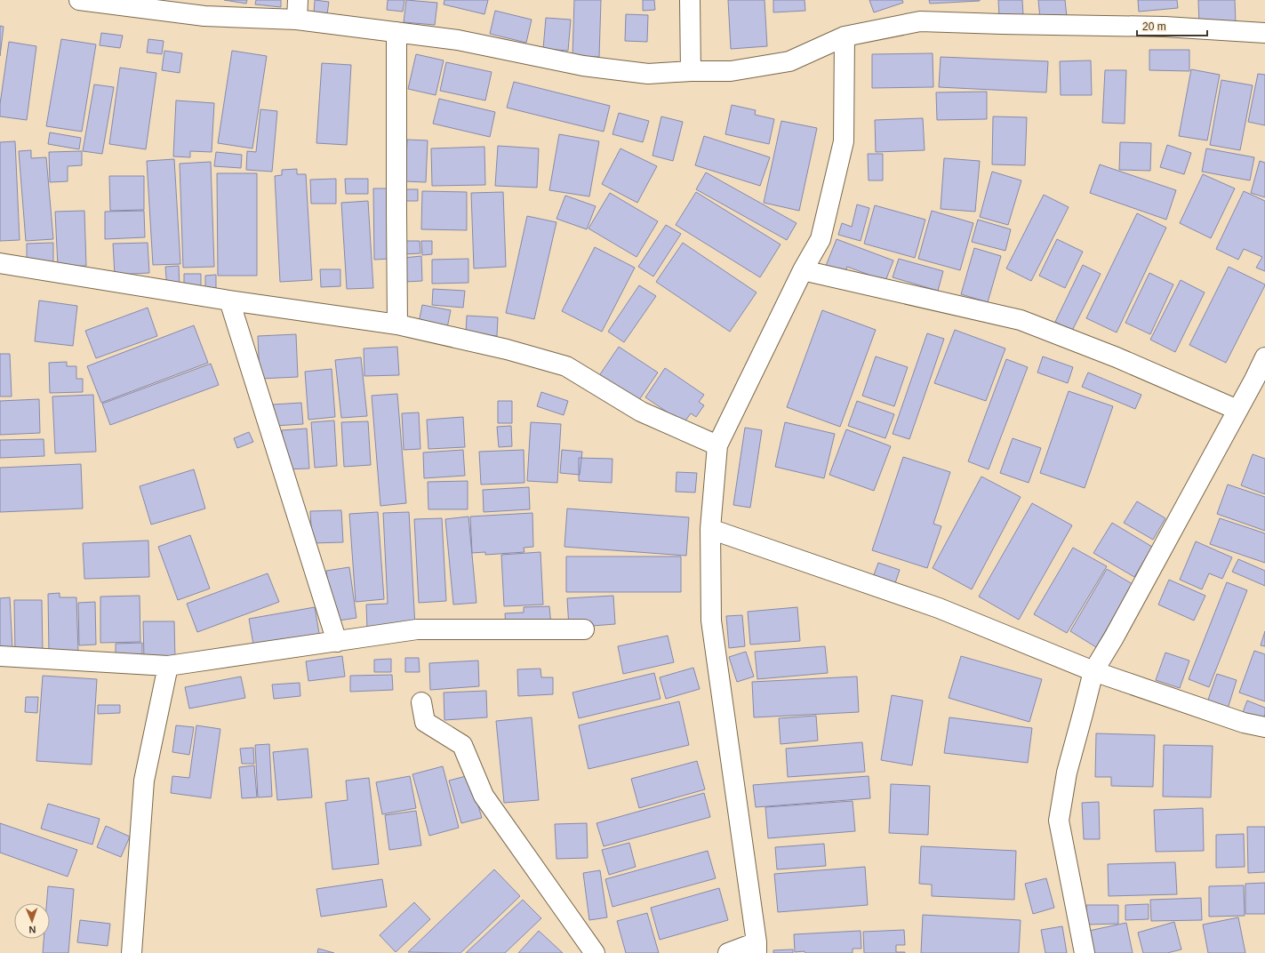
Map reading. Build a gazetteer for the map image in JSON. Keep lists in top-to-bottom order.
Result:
{
  "scale_bar": "20 m",
  "north": "bottom"
}
